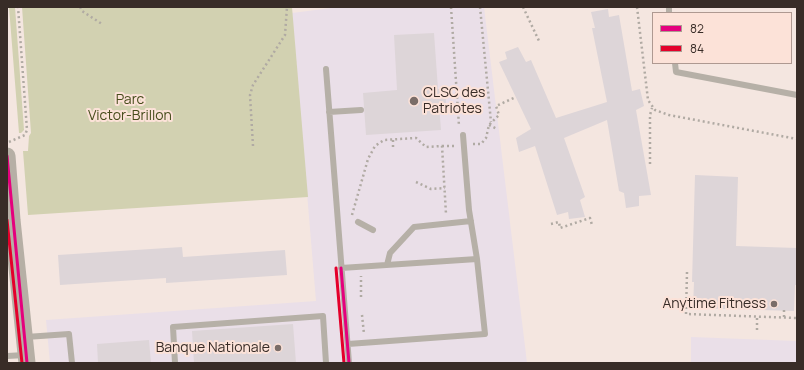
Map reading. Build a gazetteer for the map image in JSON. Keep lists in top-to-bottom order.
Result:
{
  "parks": ["Parc Victor-Brillon"],
  "places": ["CLSC des Patriotes", "Anytime Fitness", "Banque Nationale"],
  "lines": ["transit line 82", "transit line 84"],
  "legend": ["82", "84"]
}
